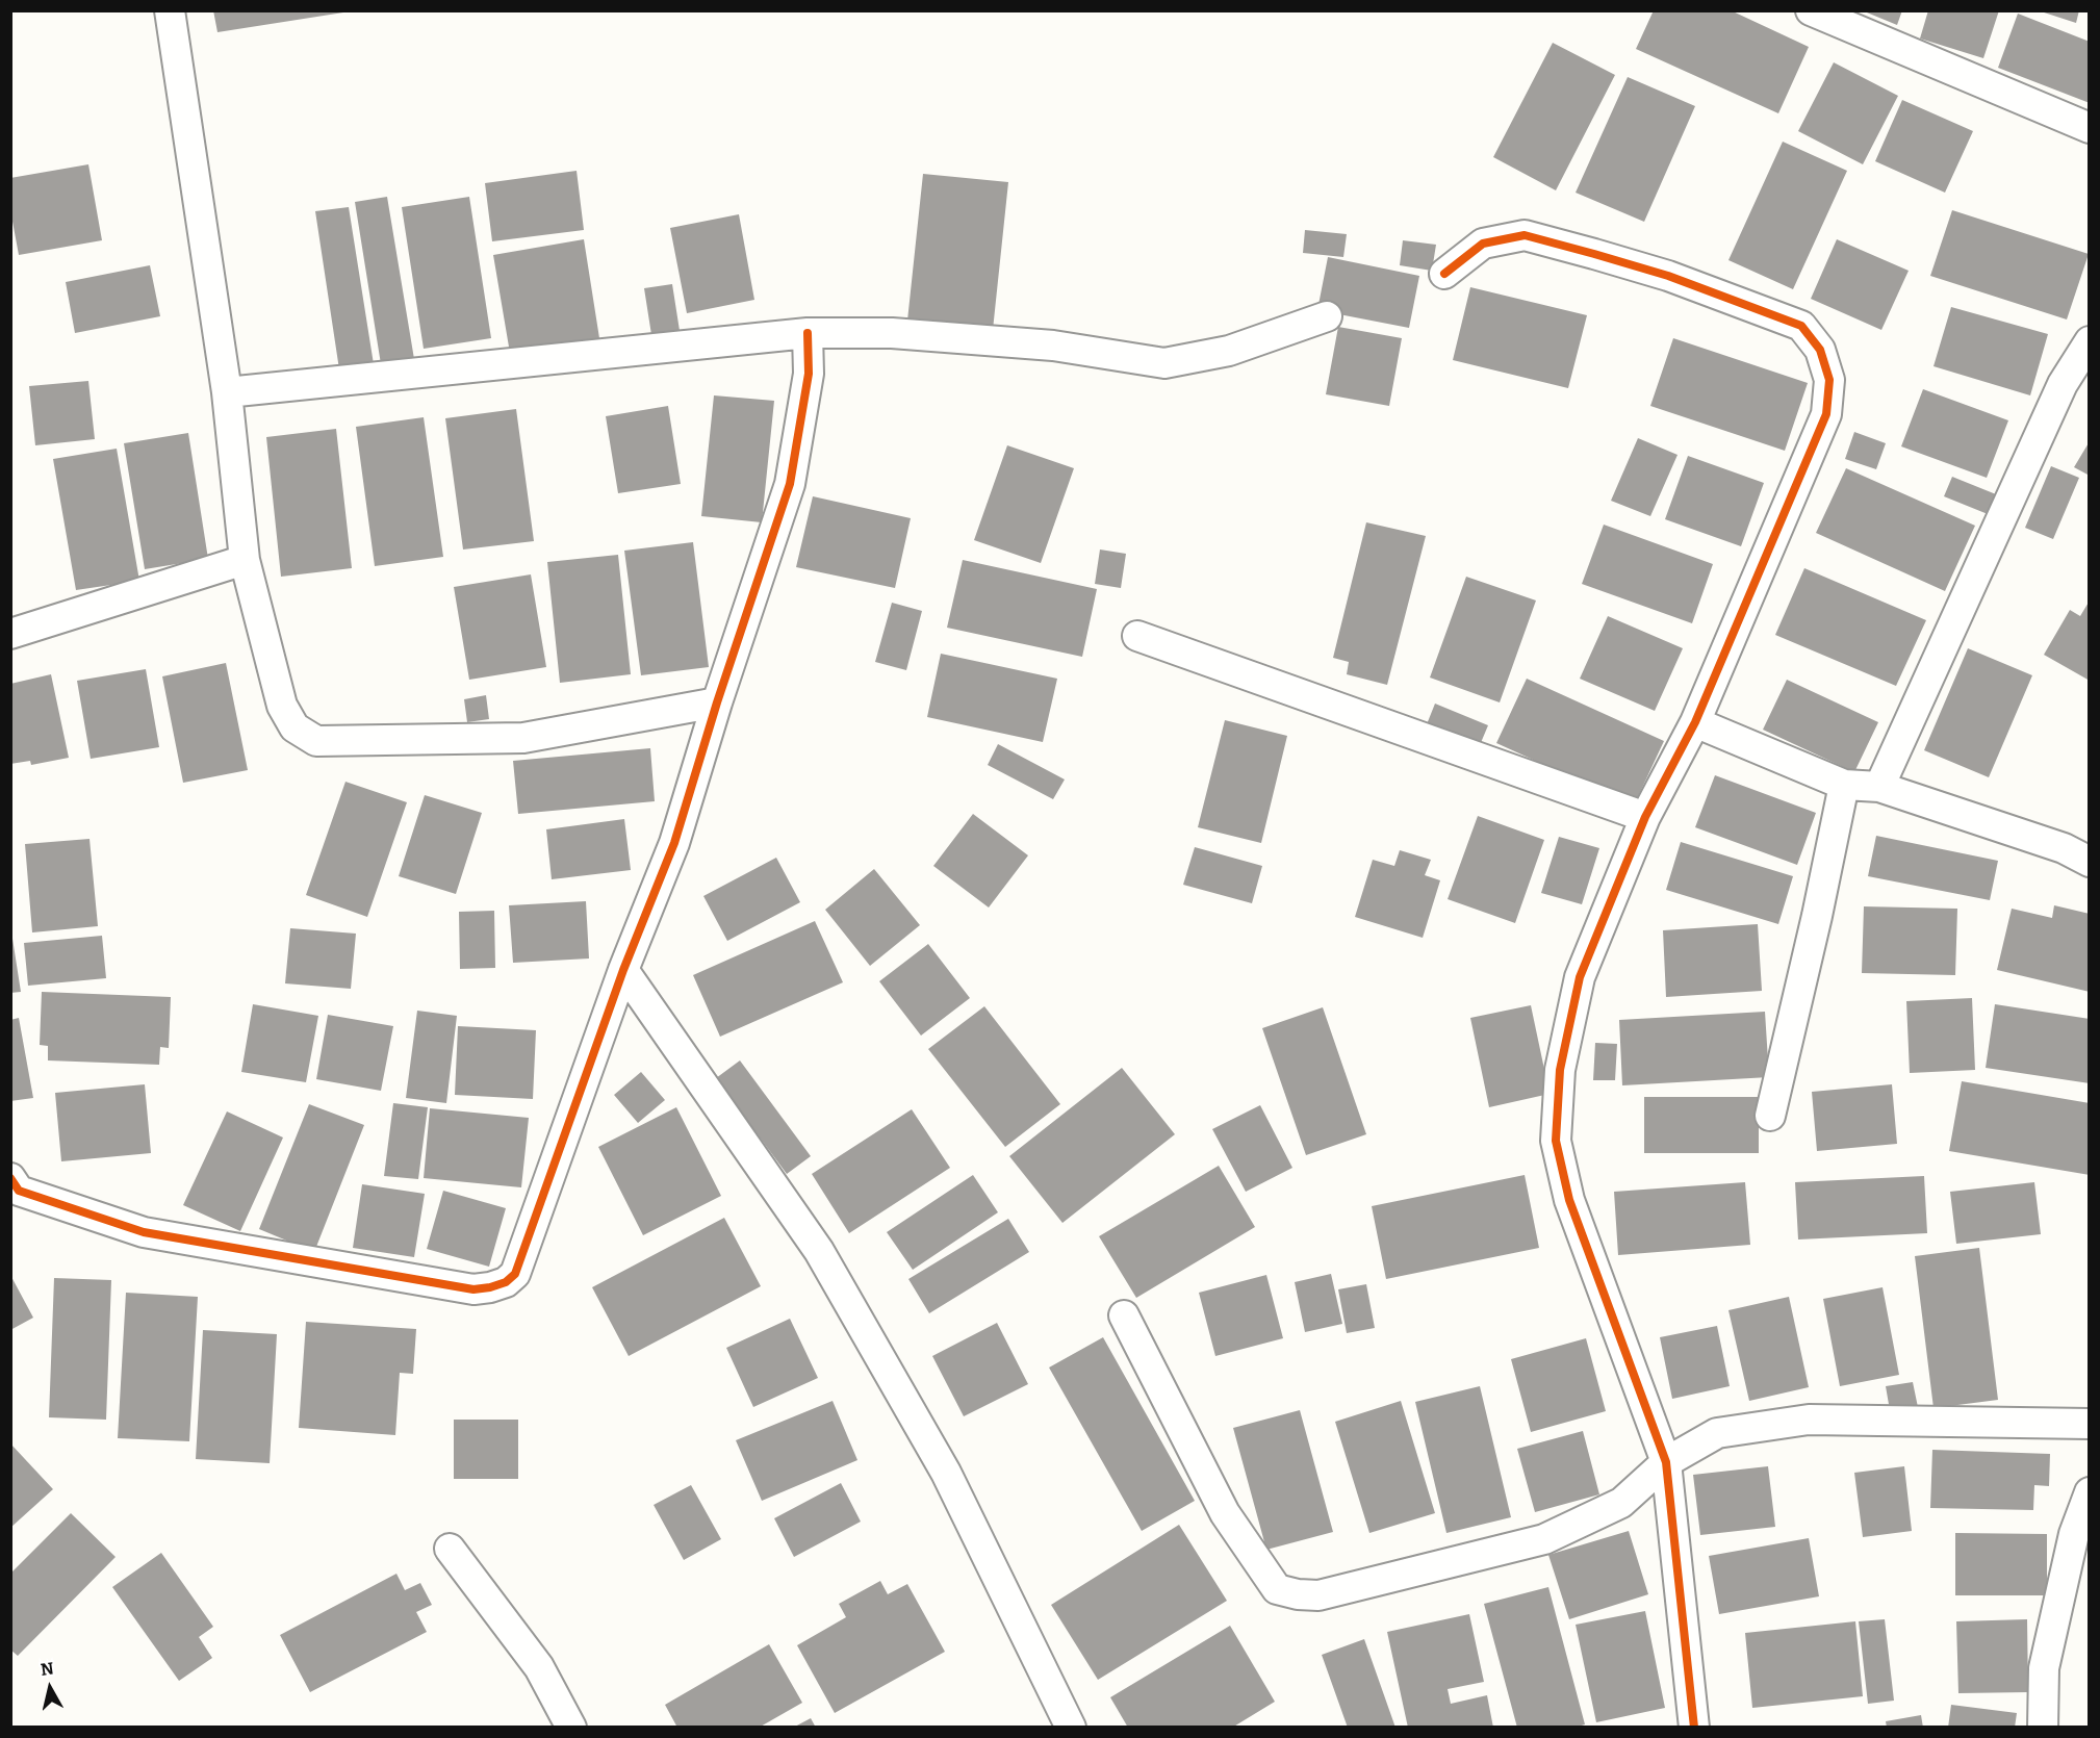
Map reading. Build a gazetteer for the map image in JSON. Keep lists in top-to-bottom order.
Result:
{
  "north": "top"
}
